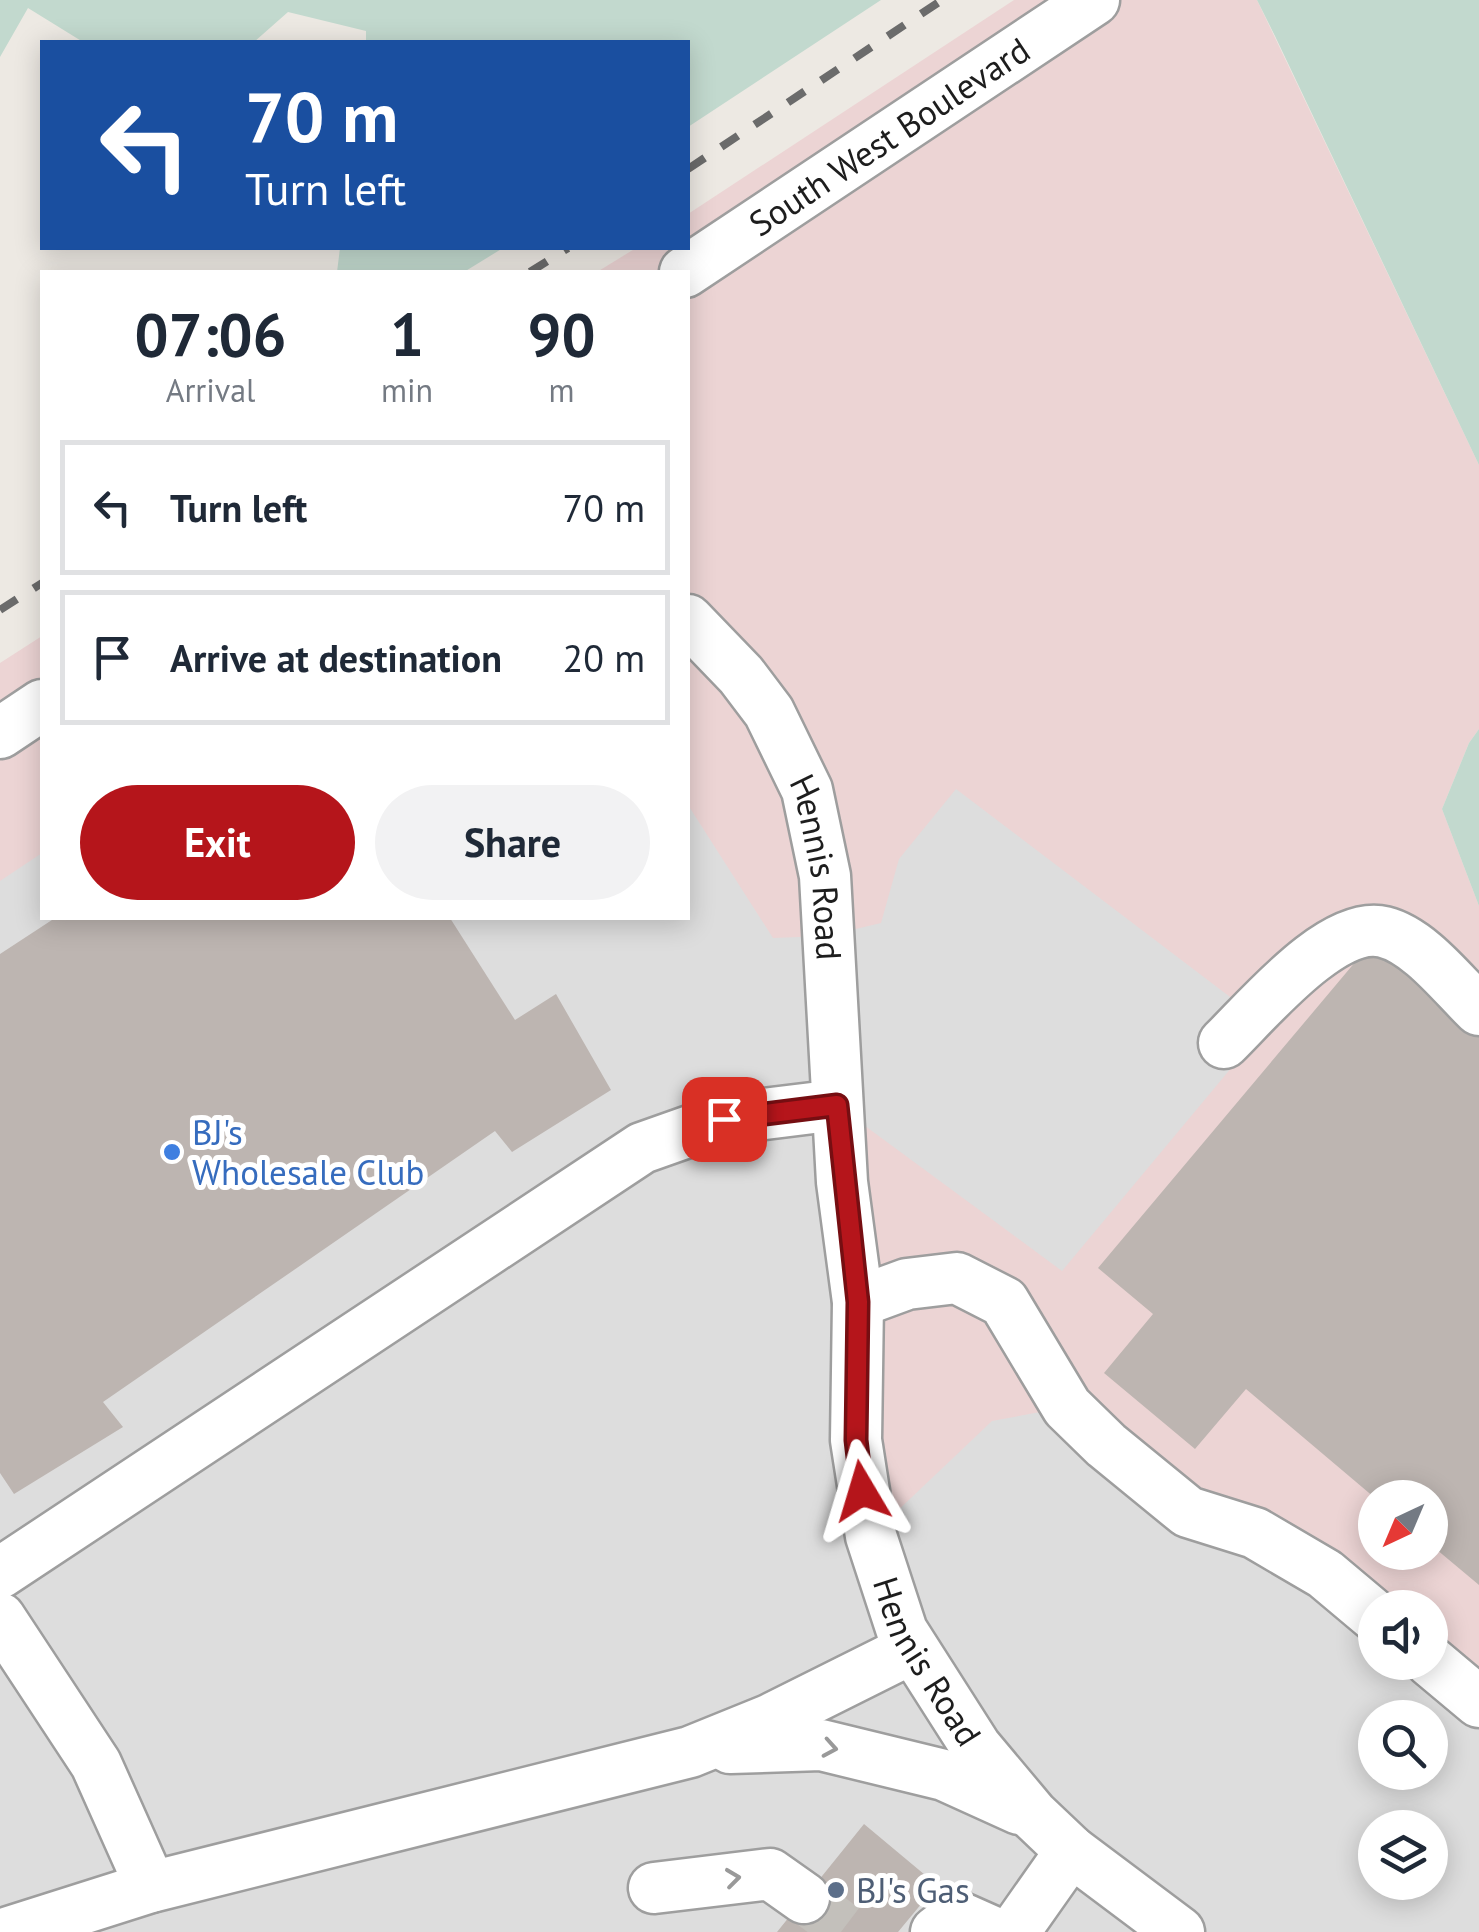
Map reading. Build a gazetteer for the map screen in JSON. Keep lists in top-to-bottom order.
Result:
{
  "streets": {
    "street": ["South West Boulevard", "Hennis Road"]
  },
  "places": ["BJ's Wholesale Club", "BJ's Gas"],
  "north": "bottom left",
  "page": {
    "turn": ["70 m", "Turn left"],
    "eta": [
      "07:06",
      "Arrival",
      "1",
      "min",
      "90",
      "m"
    ],
    "list": [
      {
        "name": "Turn left",
        "value": "70 m"
      },
      {
        "name": "Arrive at destination",
        "value": "20 m"
      }
    ],
    "buttons": ["Exit", "Share"]
  }
}
